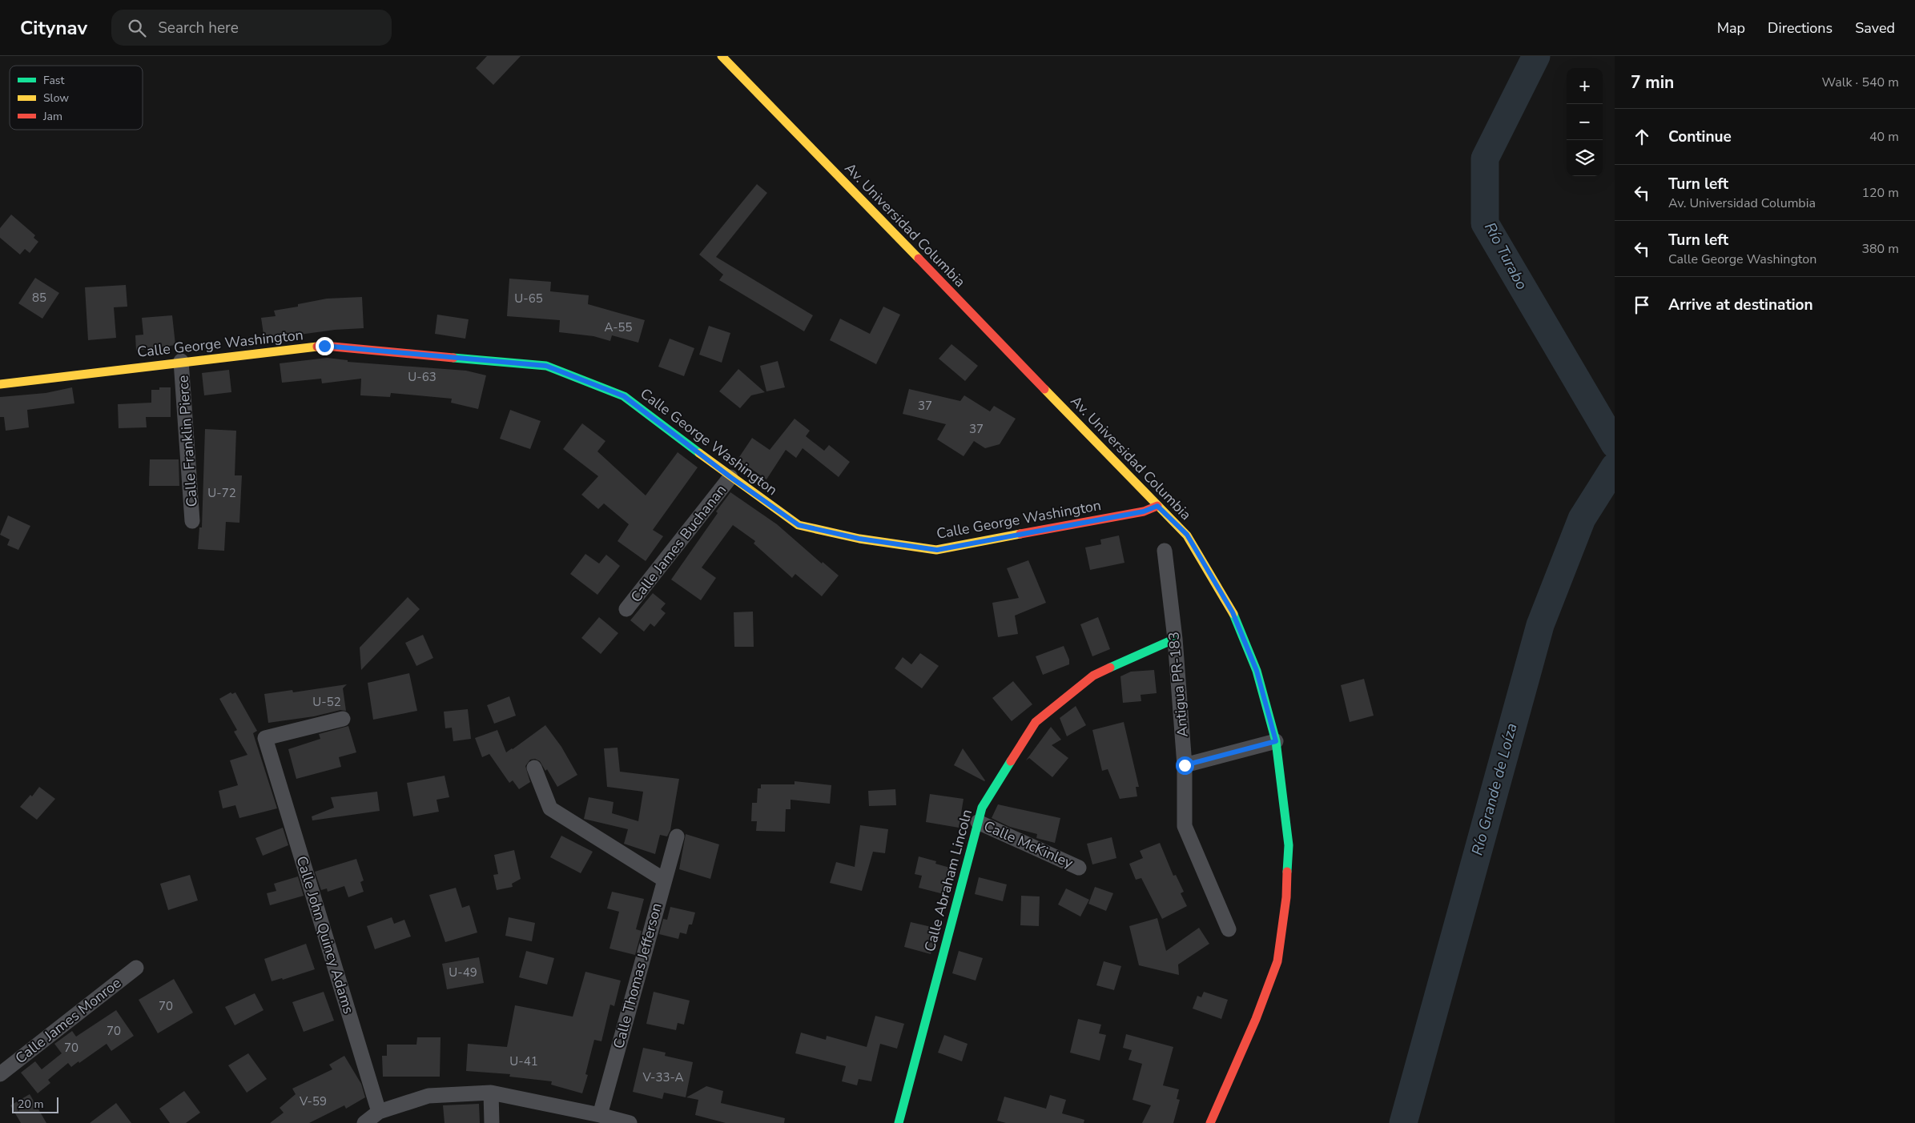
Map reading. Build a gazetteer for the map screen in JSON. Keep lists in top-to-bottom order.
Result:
{
  "streets": {
    "street": [
      "Av. Universidad Columbia",
      "Calle George Washington",
      "Calle Franklin Pierce",
      "Calle James Buchanan",
      "Antigua PR-183",
      "Calle McKinley",
      "Calle Abraham Lincoln",
      "Calle John Quincy Adams",
      "Calle Thomas Jefferson",
      "Calle James Monroe"
    ]
  },
  "crossings": [
    ["Av. Universidad Columbia", "Calle George Washington"],
    ["Calle George Washington", "Calle Franklin Pierce"],
    ["Calle George Washington", "Calle James Buchanan"],
    ["Antigua PR-183", "Calle Abraham Lincoln"],
    ["Calle McKinley", "Calle Abraham Lincoln"]
  ],
  "water": ["Río Turabo", "Río Grande de Loíza"],
  "house_numbers": [
    "85",
    "U-65",
    "A-55",
    "U-63",
    "37",
    "37",
    "U-72",
    "U-52",
    "U-49",
    "70",
    "70",
    "70",
    "U-41",
    "V-33-A",
    "V-59"
  ],
  "legend": ["Fast", "Slow", "Jam"],
  "scale_bar": "20 m",
  "page": {
    "header": "Citynav",
    "search": "Search here",
    "nav": ["Map", "Directions", "Saved"],
    "heading": ["7 min", "Walk · 540 m"],
    "map_buttons": ["+", "−"],
    "list": [
      ["Continue", "40 m"],
      ["Turn left", "Av. Universidad Columbia", "120 m"],
      ["Turn left", "Calle George Washington", "380 m"],
      "Arrive at destination"
    ],
    "scale": "20 m"
  }
}
